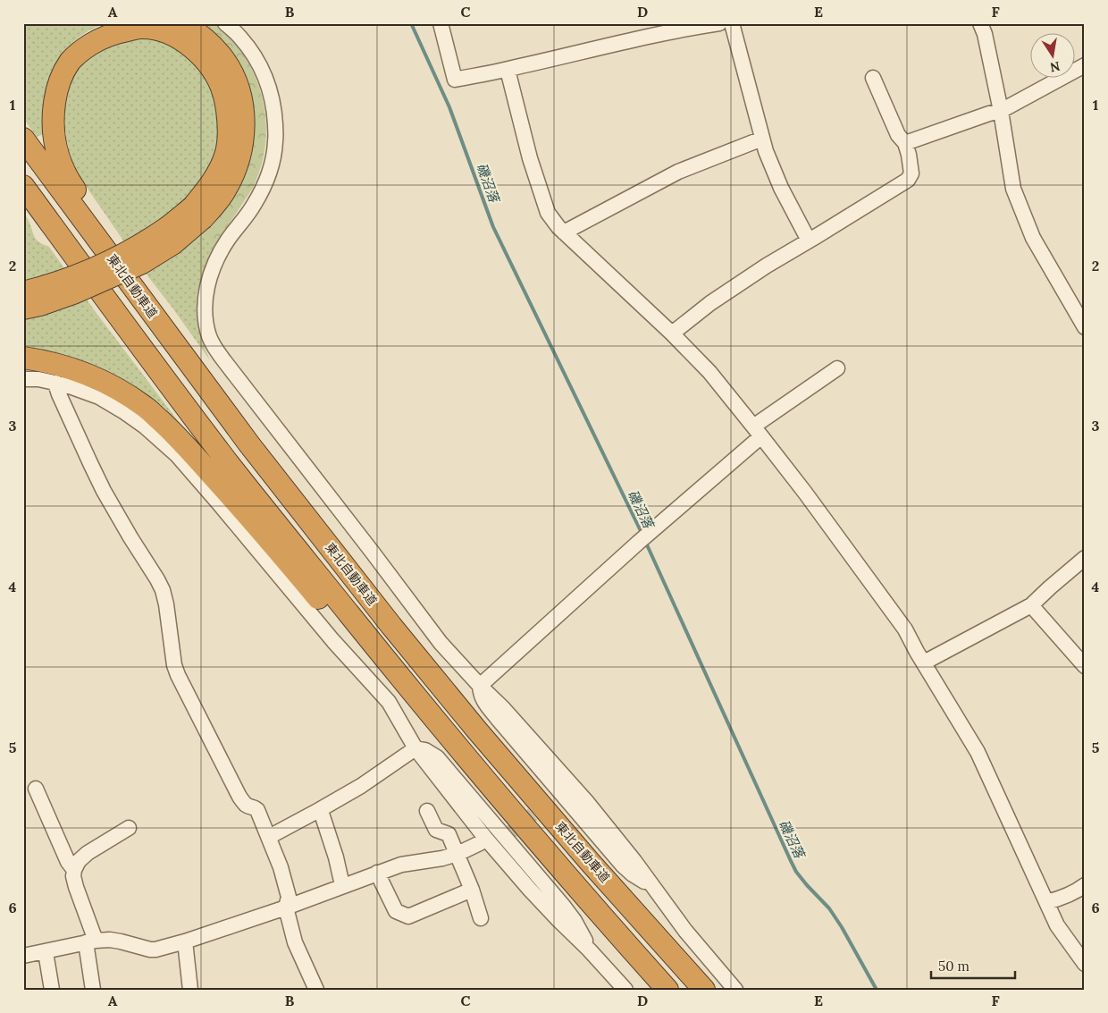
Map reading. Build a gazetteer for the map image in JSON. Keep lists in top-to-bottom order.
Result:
{
  "streets": {
    "highway": ["東北自動車道"]
  },
  "water": ["磯沼落"],
  "scale_bar": "50 m",
  "north": "bottom",
  "grid": {
    "columns": [
      "A",
      "B",
      "C",
      "D",
      "E",
      "F"
    ],
    "rows": [
      "1",
      "2",
      "3",
      "4",
      "5",
      "6"
    ]
  }
}
